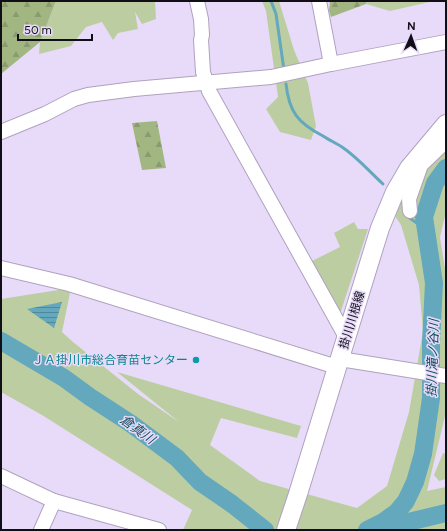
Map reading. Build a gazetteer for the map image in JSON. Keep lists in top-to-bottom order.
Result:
{
  "streets": {
    "main road": ["掛川川根線"]
  },
  "water": ["掛川滝ノ谷川", "倉真川"],
  "places": ["ＪＡ掛川市総合育苗センター"],
  "scale_bar": "50 m",
  "north": "top"
}
